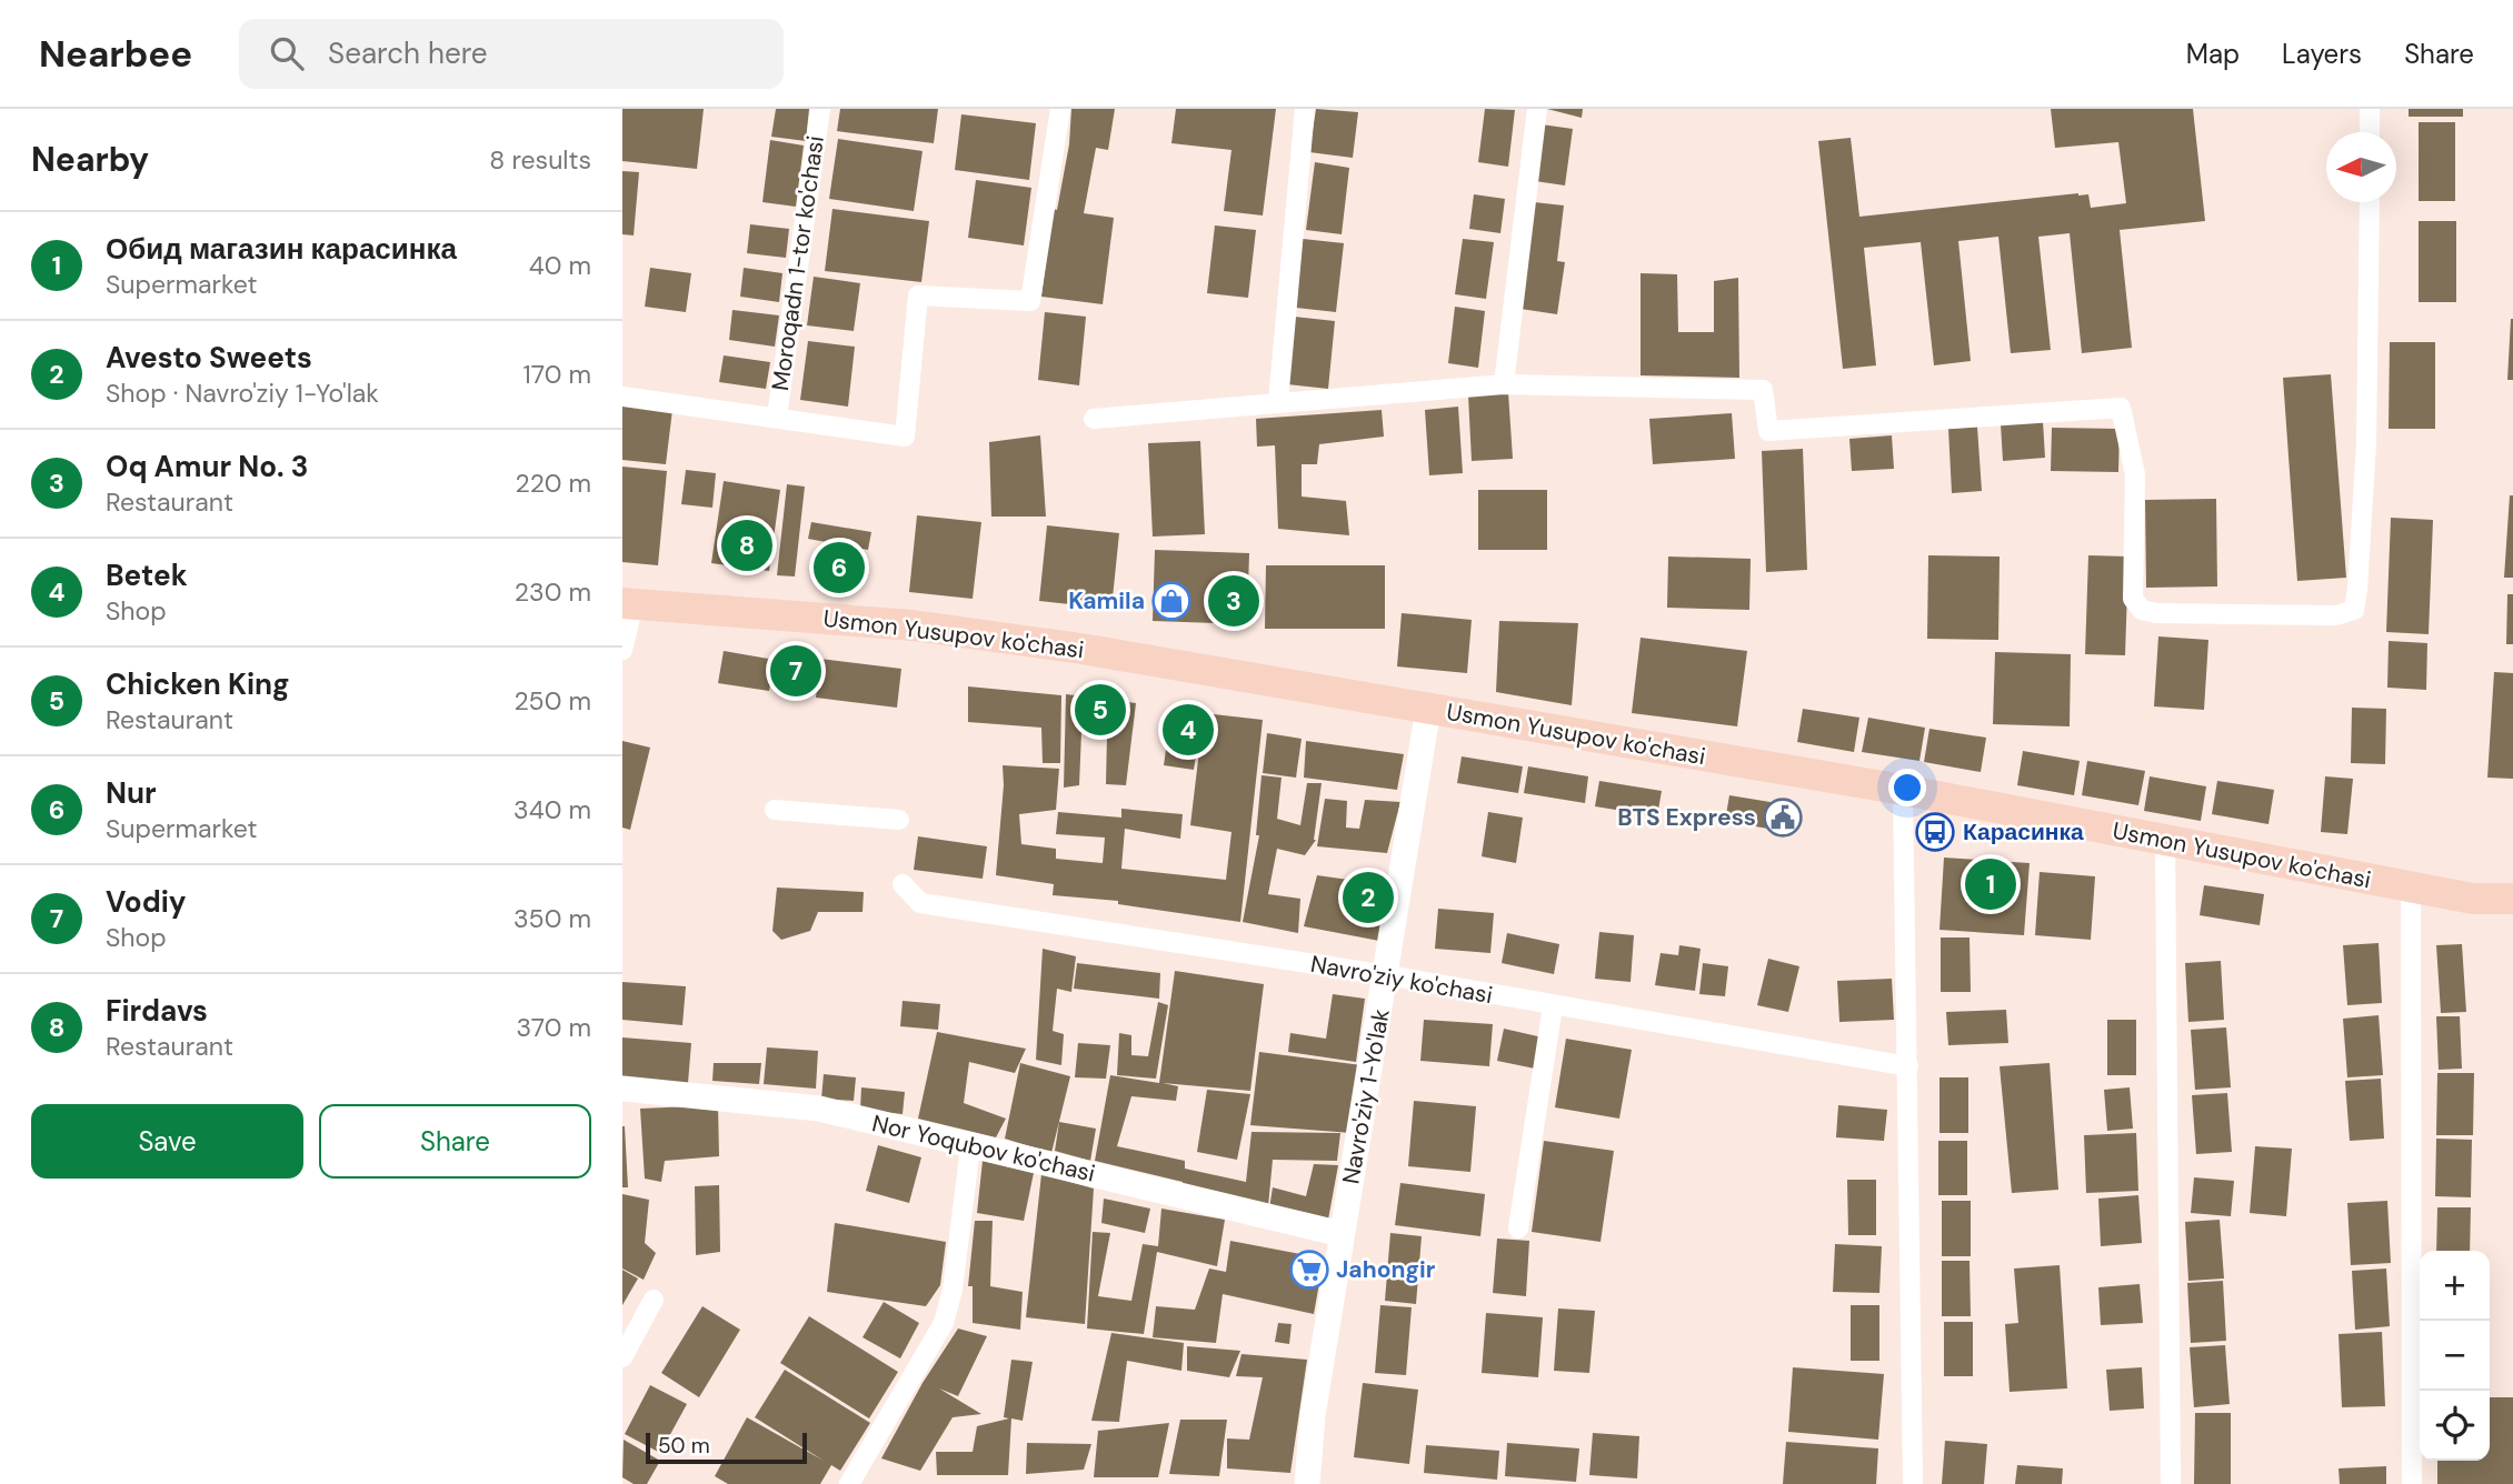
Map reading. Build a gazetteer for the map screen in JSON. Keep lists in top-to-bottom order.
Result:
{
  "streets": {
    "main road": ["Usmon Yusupov ko'chasi"],
    "street": [
      "Morоqadn 1-tor ko'chasi",
      "Navro'ziy ko'chasi",
      "Navro'ziy 1-Yo'lak",
      "Nor Yoqubov ko'chasi"
    ]
  },
  "crossings": [
    ["Usmon Yusupov ko'chasi", "Navro'ziy 1-Yo'lak"],
    ["Navro'ziy ko'chasi", "Navro'ziy 1-Yo'lak"],
    ["Navro'ziy 1-Yo'lak", "Nor Yoqubov ko'chasi"]
  ],
  "places": {
    "shop": ["Kamila"],
    "public building": ["BTS Express"],
    "bus stop": ["Карасинка"],
    "supermarket": ["Jahongir"]
  },
  "scale_bar": "50 m",
  "north": "left",
  "page": {
    "header": "Nearbee",
    "search": "Search here",
    "nav": ["Map", "Layers", "Share"],
    "heading": ["Nearby", "8 results"],
    "list": [
      {
        "mark": "1",
        "name": "Обид магазин карасинка",
        "note": "Supermarket",
        "value": "40 m"
      },
      {
        "mark": "2",
        "name": "Avesto Sweets",
        "note": "Shop · Navro'ziy 1-Yo'lak",
        "value": "170 m"
      },
      {
        "mark": "3",
        "name": "Oq Amur No. 3",
        "note": "Restaurant",
        "value": "220 m"
      },
      {
        "mark": "4",
        "name": "Betek",
        "note": "Shop",
        "value": "230 m"
      },
      {
        "mark": "5",
        "name": "Chicken King",
        "note": "Restaurant",
        "value": "250 m"
      },
      {
        "mark": "6",
        "name": "Nur",
        "note": "Supermarket",
        "value": "340 m"
      },
      {
        "mark": "7",
        "name": "Vodiy",
        "note": "Shop",
        "value": "350 m"
      },
      {
        "mark": "8",
        "name": "Firdavs",
        "note": "Restaurant",
        "value": "370 m"
      }
    ],
    "pins": [
      "8",
      "6",
      "3",
      "7",
      "5",
      "4",
      "1",
      "2"
    ],
    "buttons": ["Save", "Share"],
    "map_buttons": ["+", "−"],
    "scale": "50 m"
  }
}
